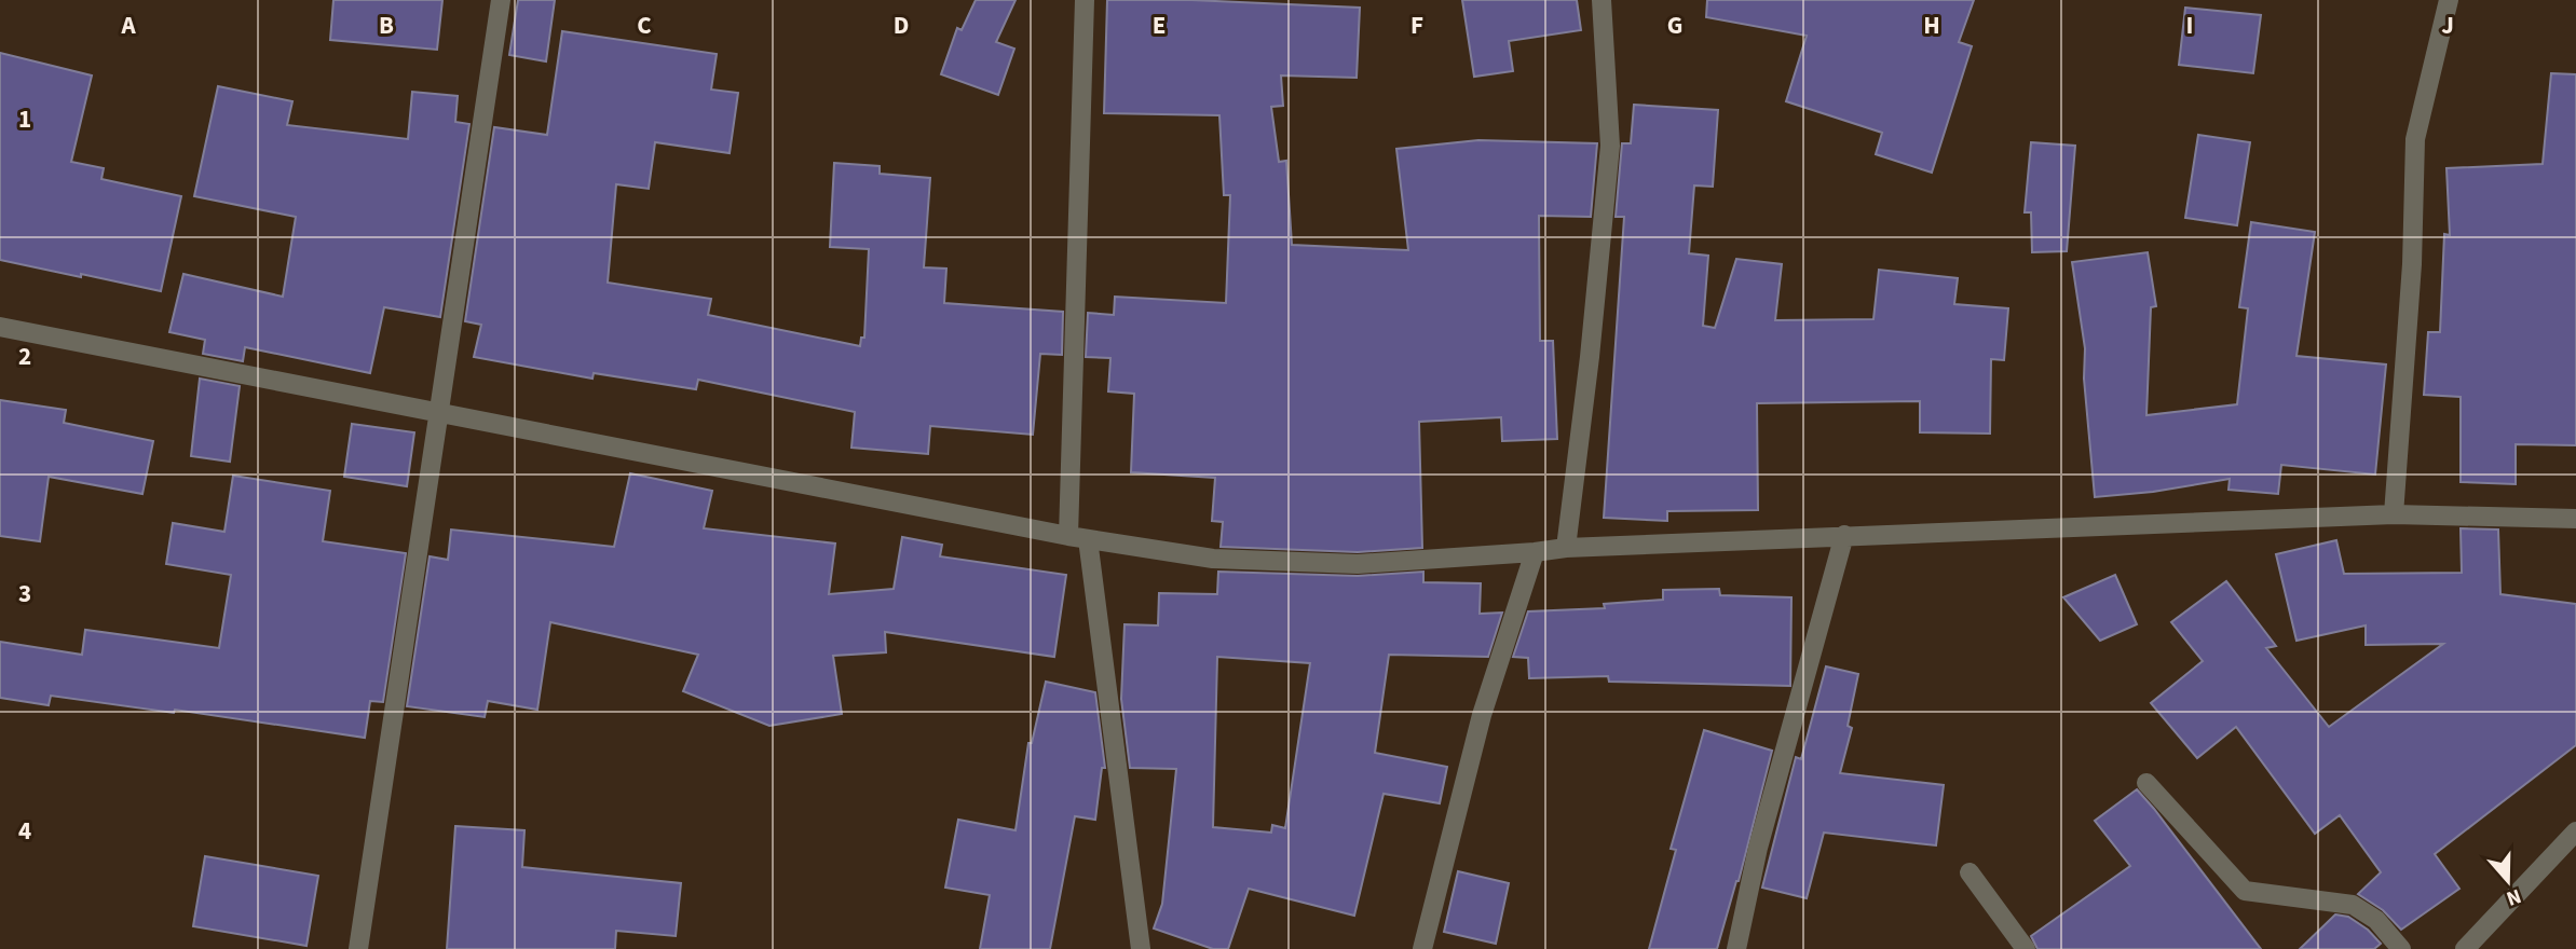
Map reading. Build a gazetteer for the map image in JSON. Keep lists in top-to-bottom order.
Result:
{
  "north": "bottom",
  "grid": {
    "columns": [
      "A",
      "B",
      "C",
      "D",
      "E",
      "F",
      "G",
      "H",
      "I",
      "J"
    ],
    "rows": [
      "1",
      "2",
      "3",
      "4"
    ]
  }
}
